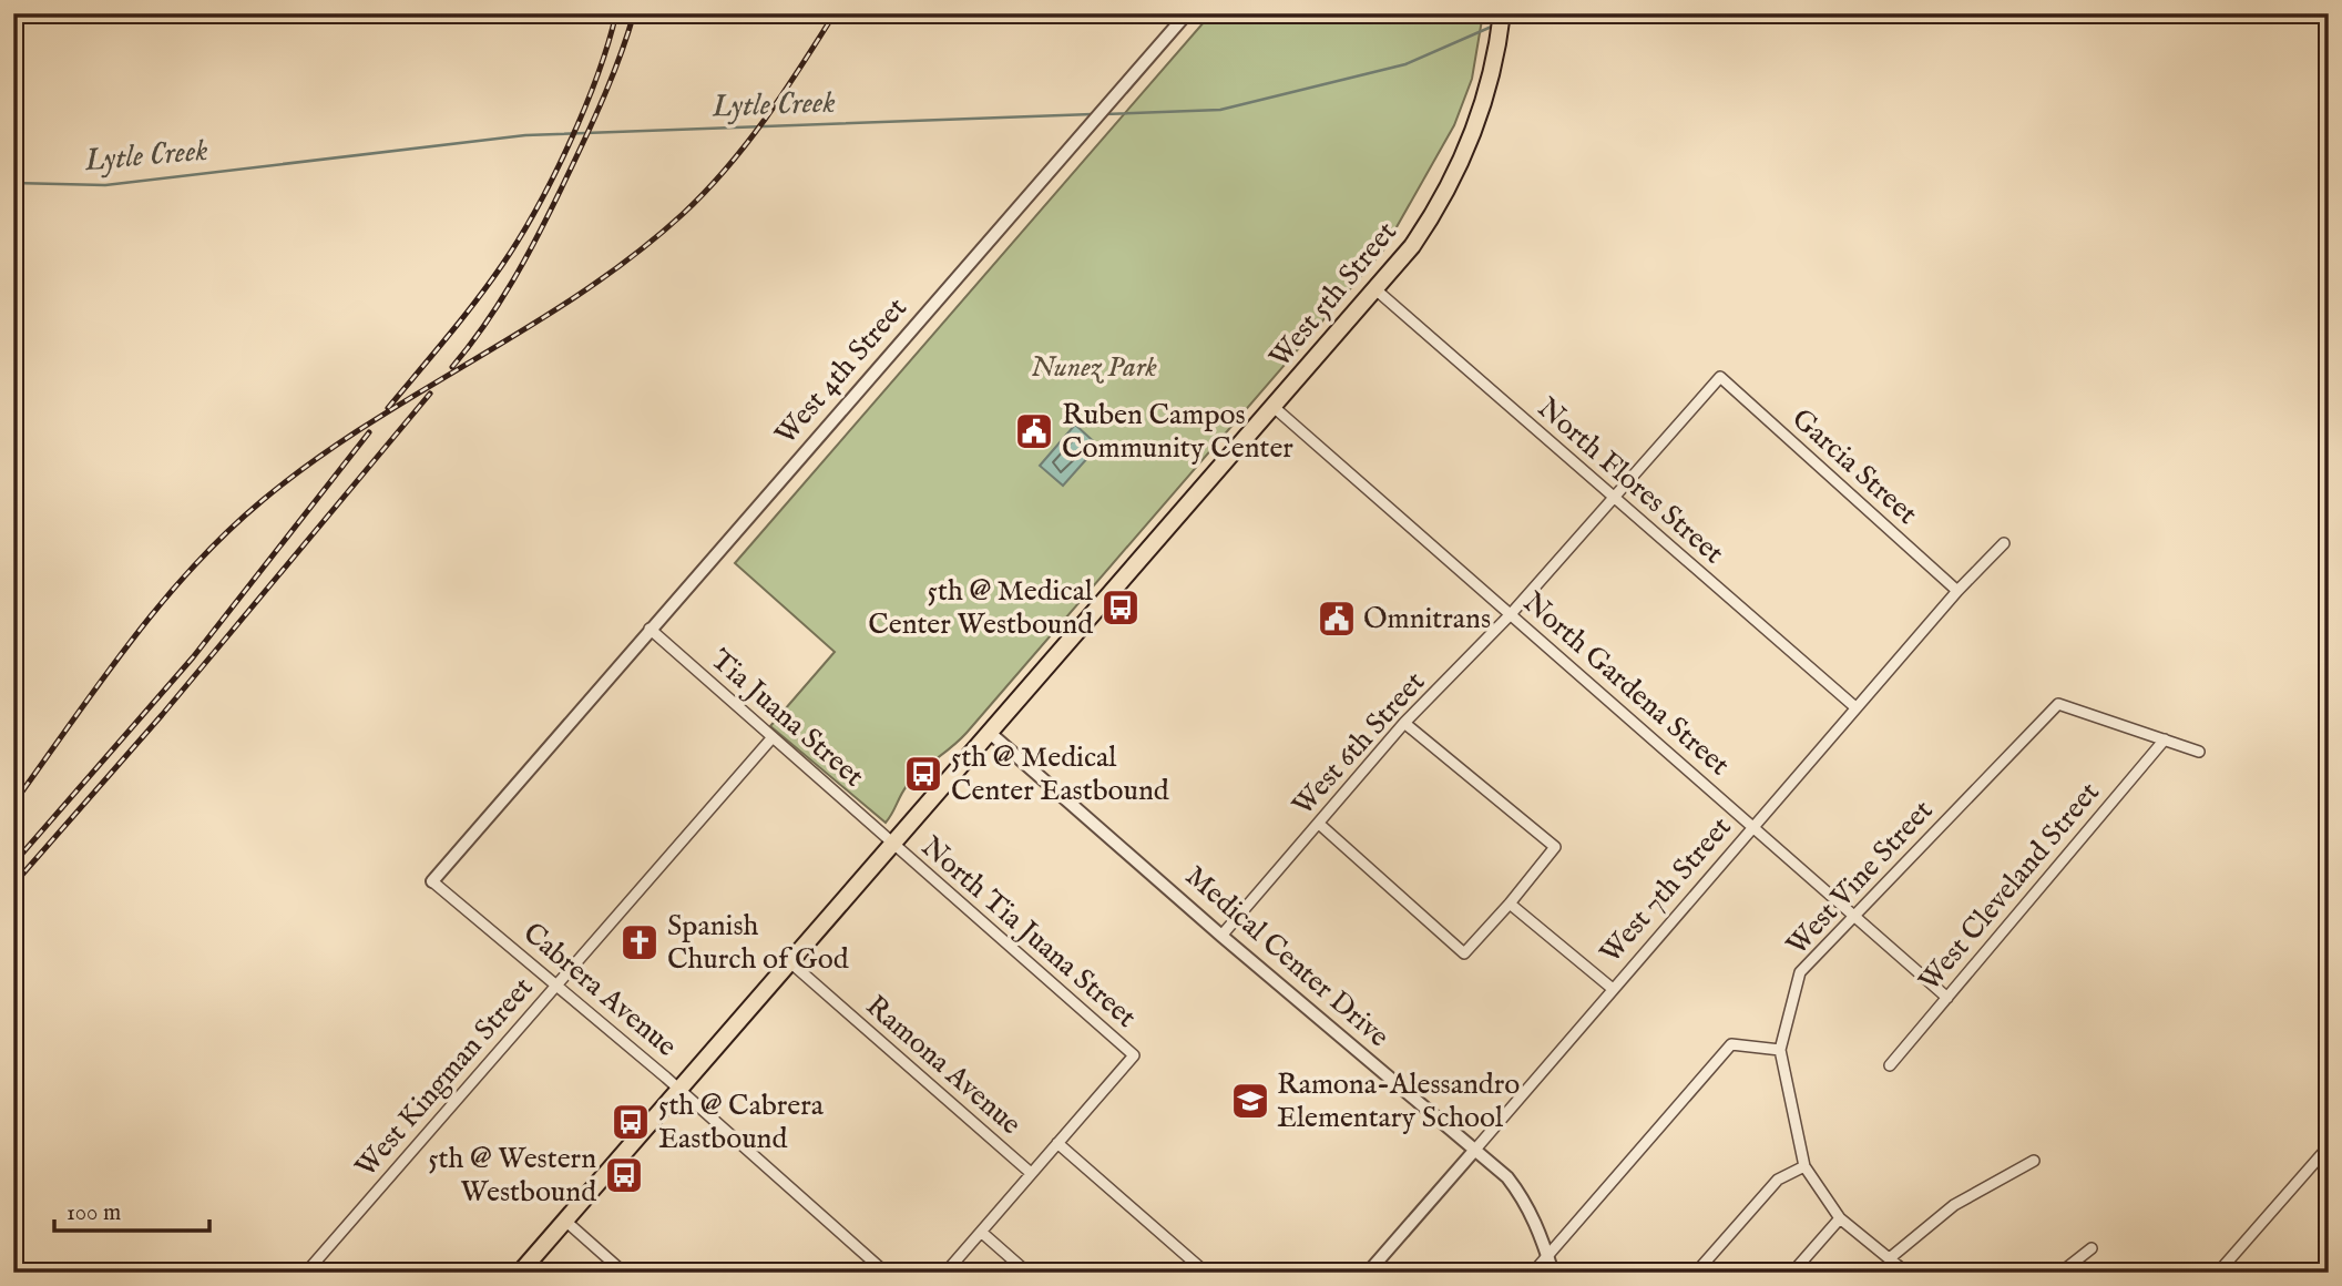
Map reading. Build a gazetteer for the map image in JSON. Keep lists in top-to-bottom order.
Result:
{
  "streets": {
    "main road": ["West 5th Street"],
    "street": [
      "West 4th Street",
      "Garcia Street",
      "North Flores Street",
      "North Gardena Street",
      "Tia Juana Street",
      "West 6th Street",
      "West Vine Street",
      "West Cleveland Street",
      "West 7th Street",
      "North Tia Juana Street",
      "Medical Center Drive",
      "Cabrera Avenue",
      "Ramona Avenue",
      "West Kingman Street"
    ]
  },
  "crossings": [
    ["West 5th Street", "North Flores Street"],
    ["West 5th Street", "North Gardena Street"],
    ["West 5th Street", "Tia Juana Street"],
    ["West 5th Street", "North Tia Juana Street"],
    ["West 5th Street", "Medical Center Drive"],
    ["West 5th Street", "Cabrera Avenue"],
    ["West 5th Street", "Ramona Avenue"],
    ["West 4th Street", "Tia Juana Street"],
    ["West 4th Street", "Cabrera Avenue"],
    ["Garcia Street", "West 6th Street"],
    ["Garcia Street", "West 7th Street"],
    ["North Flores Street", "West 6th Street"],
    ["North Flores Street", "West 7th Street"],
    ["North Gardena Street", "West 6th Street"],
    ["North Gardena Street", "West Vine Street"],
    ["North Gardena Street", "West Cleveland Street"],
    ["North Gardena Street", "West 7th Street"],
    ["Tia Juana Street", "North Tia Juana Street"],
    ["Tia Juana Street", "West Kingman Street"],
    ["West 6th Street", "Medical Center Drive"],
    ["West Vine Street", "West Cleveland Street"],
    ["West 7th Street", "Medical Center Drive"],
    ["North Tia Juana Street", "Ramona Avenue"],
    ["Cabrera Avenue", "West Kingman Street"]
  ],
  "water": ["Lytle Creek"],
  "parks": ["Nunez Park"],
  "places": {
    "public building": ["Ruben Campos Community Center", "Omnitrans"],
    "bus stop": [
      "5th @ Medical Center Westbound",
      "5th @ Medical Center Eastbound",
      "5th @ Cabrera Eastbound",
      "5th @ Western Westbound"
    ],
    "church": ["Spanish Church of God"],
    "school or university": ["Ramona-Alessandro Elementary School"]
  },
  "scale_bar": "100 m"
}
